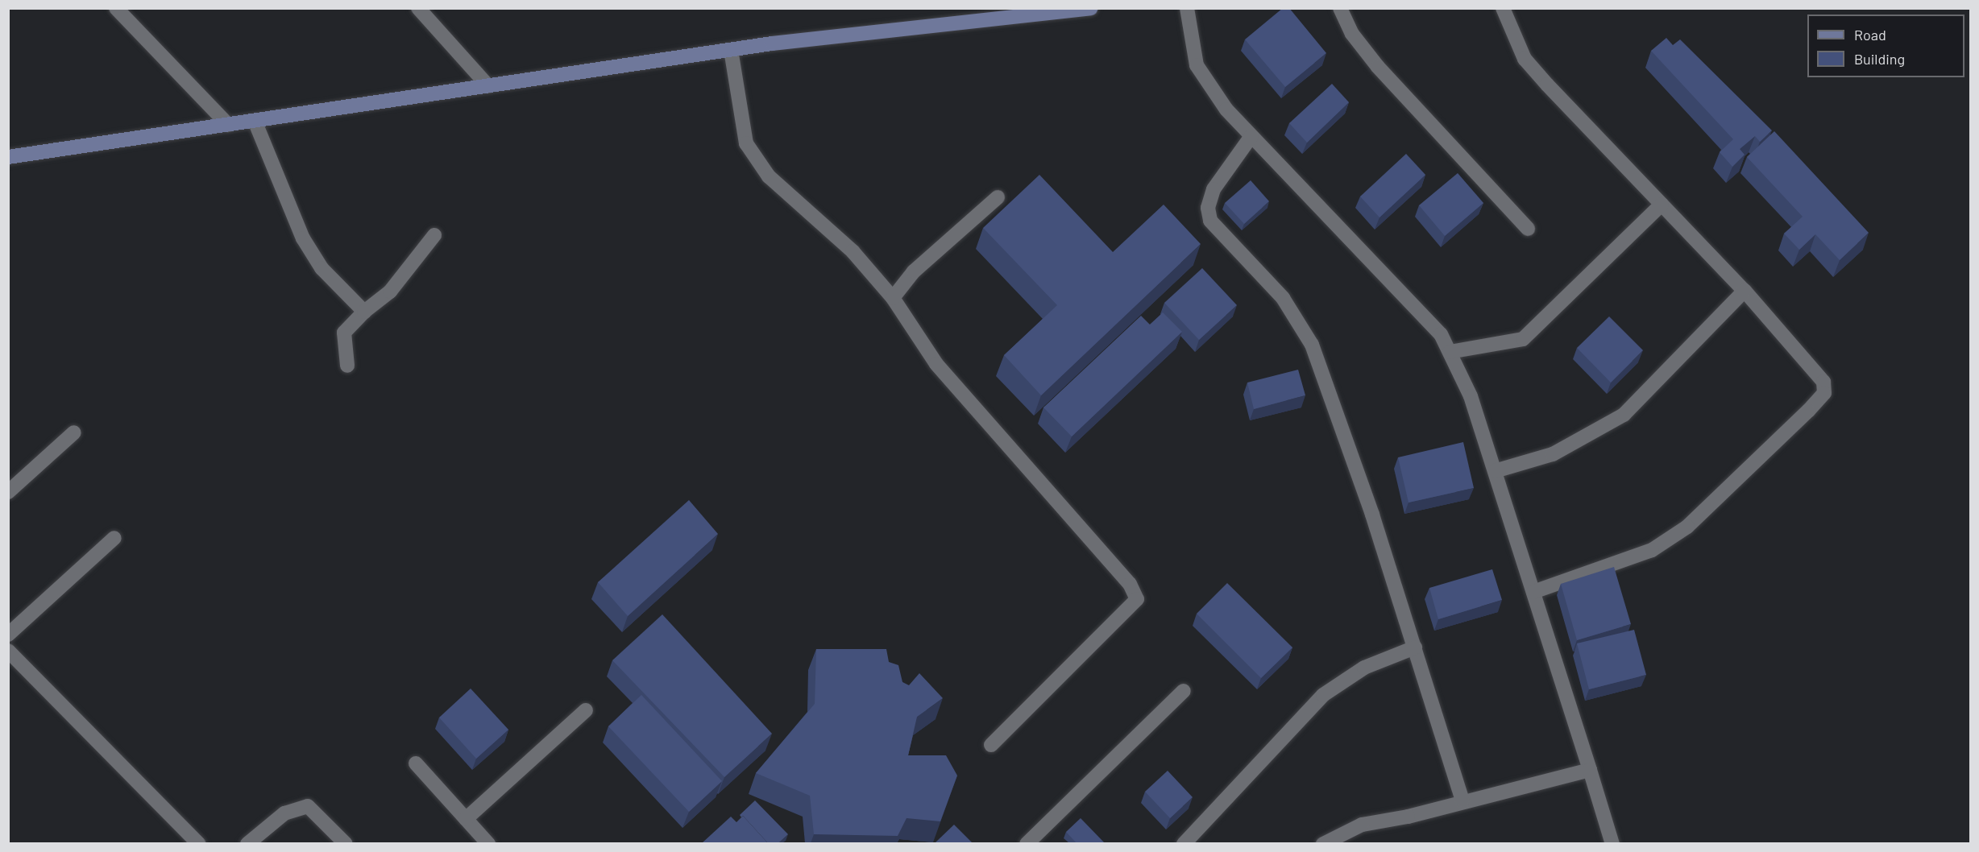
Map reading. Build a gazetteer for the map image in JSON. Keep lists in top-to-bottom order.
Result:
{
  "legend": ["Road", "Building"]
}
